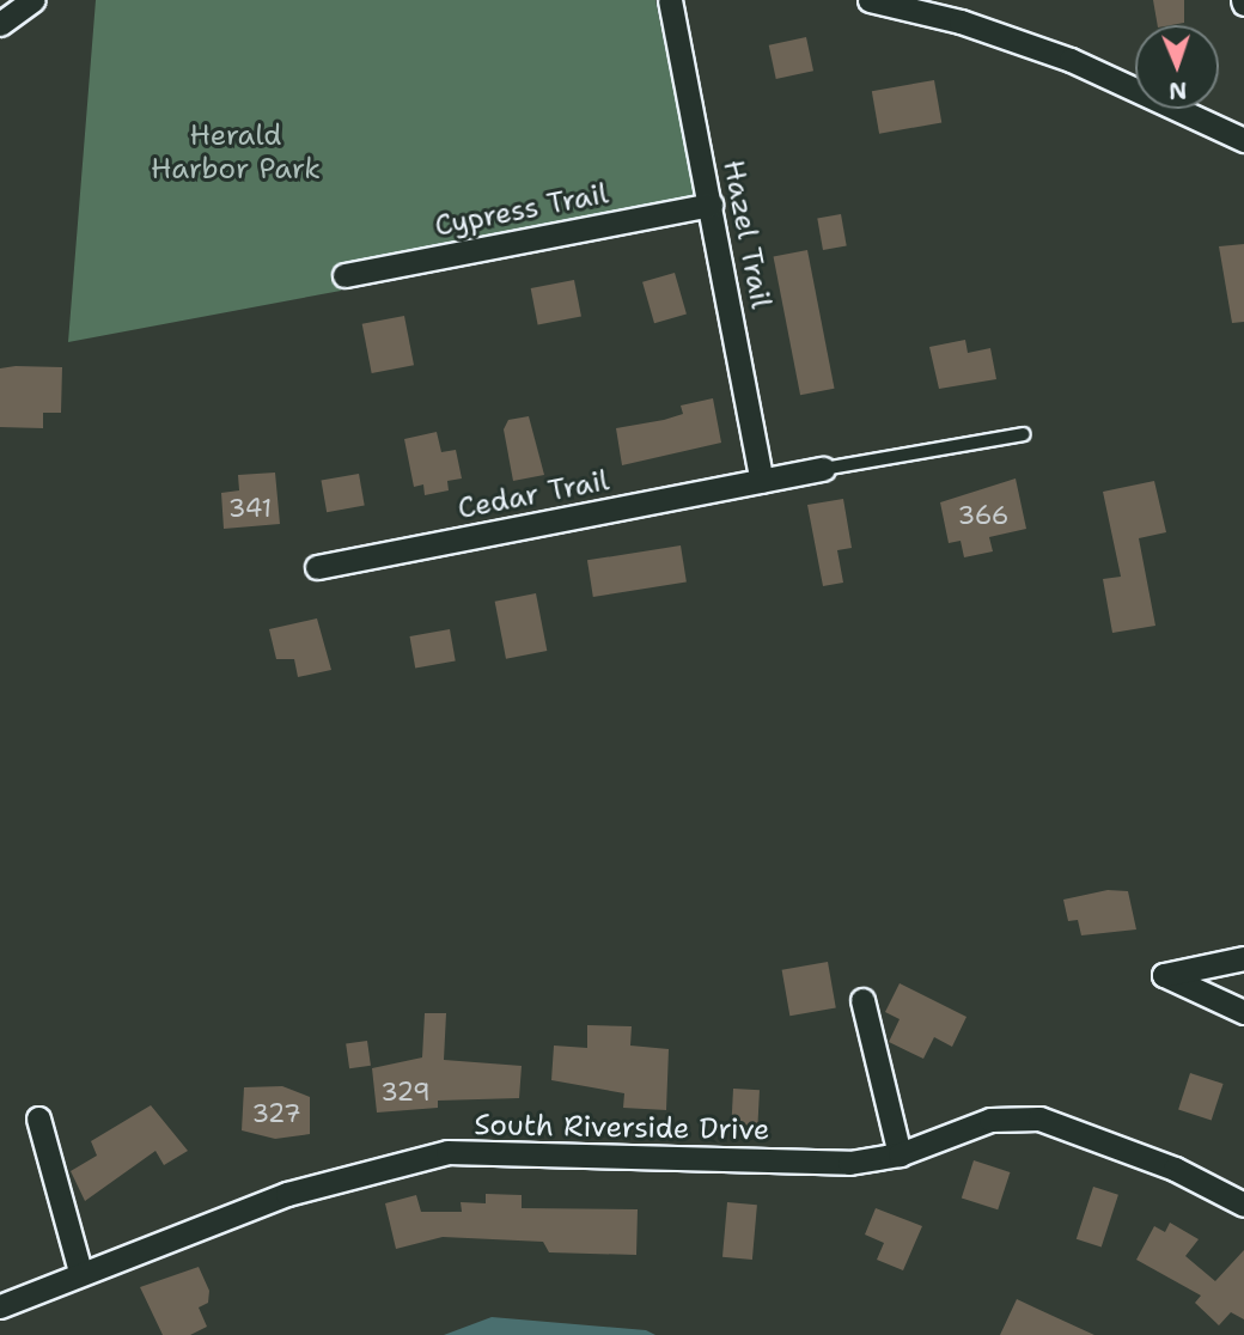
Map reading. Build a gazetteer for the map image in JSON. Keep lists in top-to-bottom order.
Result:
{
  "streets": {
    "street": [
      "Cypress Trail",
      "Hazel Trail",
      "Cedar Trail",
      "South Riverside Drive"
    ]
  },
  "crossings": [
    ["Cypress Trail", "Hazel Trail"],
    ["Hazel Trail", "Cedar Trail"]
  ],
  "parks": ["Herald Harbor Park"],
  "house_numbers": [
    "341",
    "366",
    "329",
    "327"
  ],
  "north": "bottom"
}
